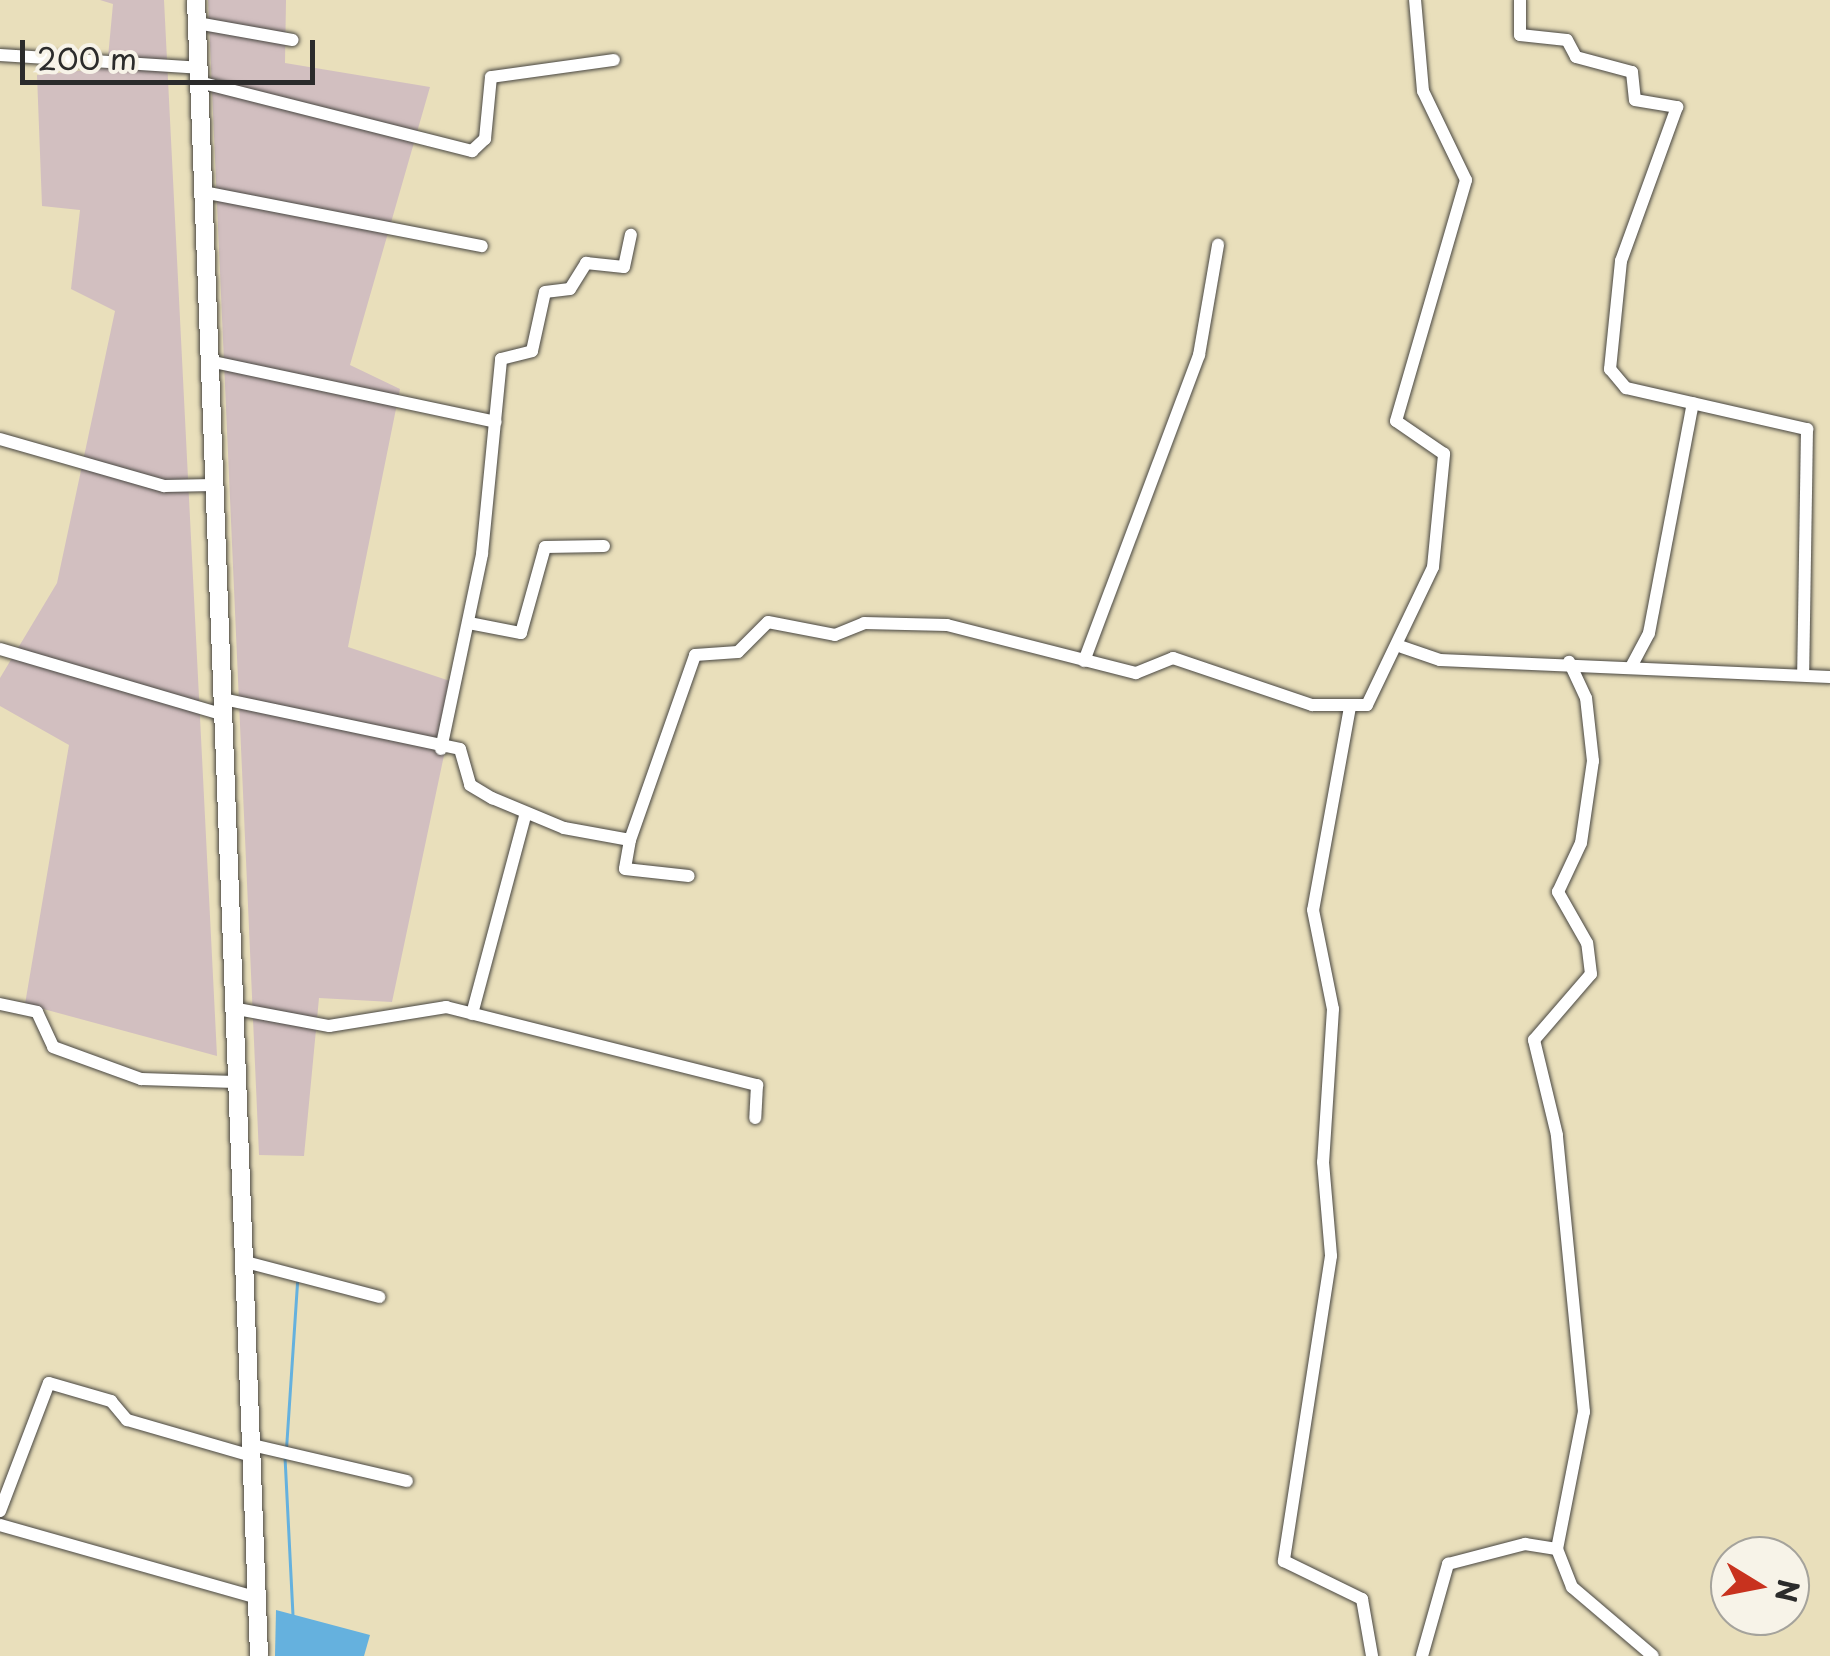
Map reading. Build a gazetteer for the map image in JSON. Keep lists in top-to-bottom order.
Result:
{
  "scale_bar": "200 m",
  "north": "right"
}
